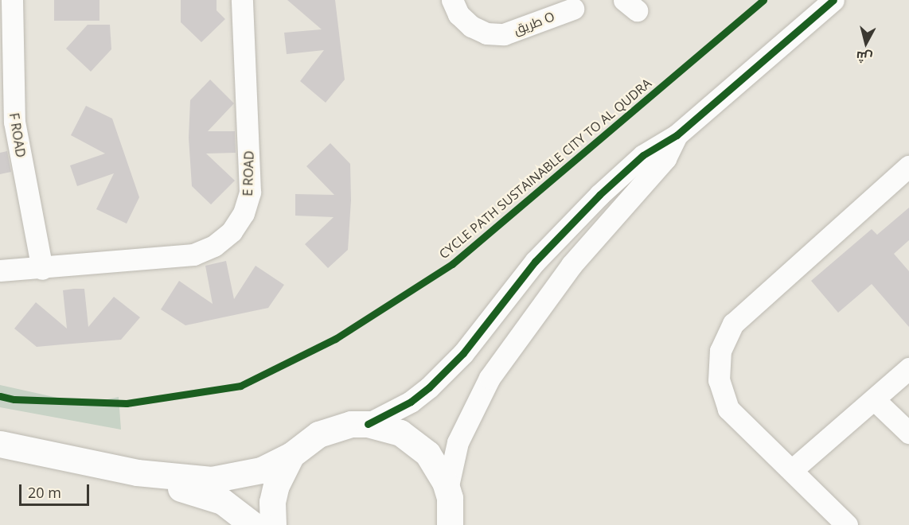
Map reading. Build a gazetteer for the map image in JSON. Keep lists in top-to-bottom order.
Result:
{
  "streets": {
    "street": ["طريق O", "F ROAD", "E ROAD"],
    "cycle path": ["CYCLE PATH SUSTAINABLE CITY TO AL QUDRA"]
  },
  "crossings": [
    ["F ROAD", "E ROAD"]
  ],
  "scale_bar": "20 m",
  "north": "bottom"
}
